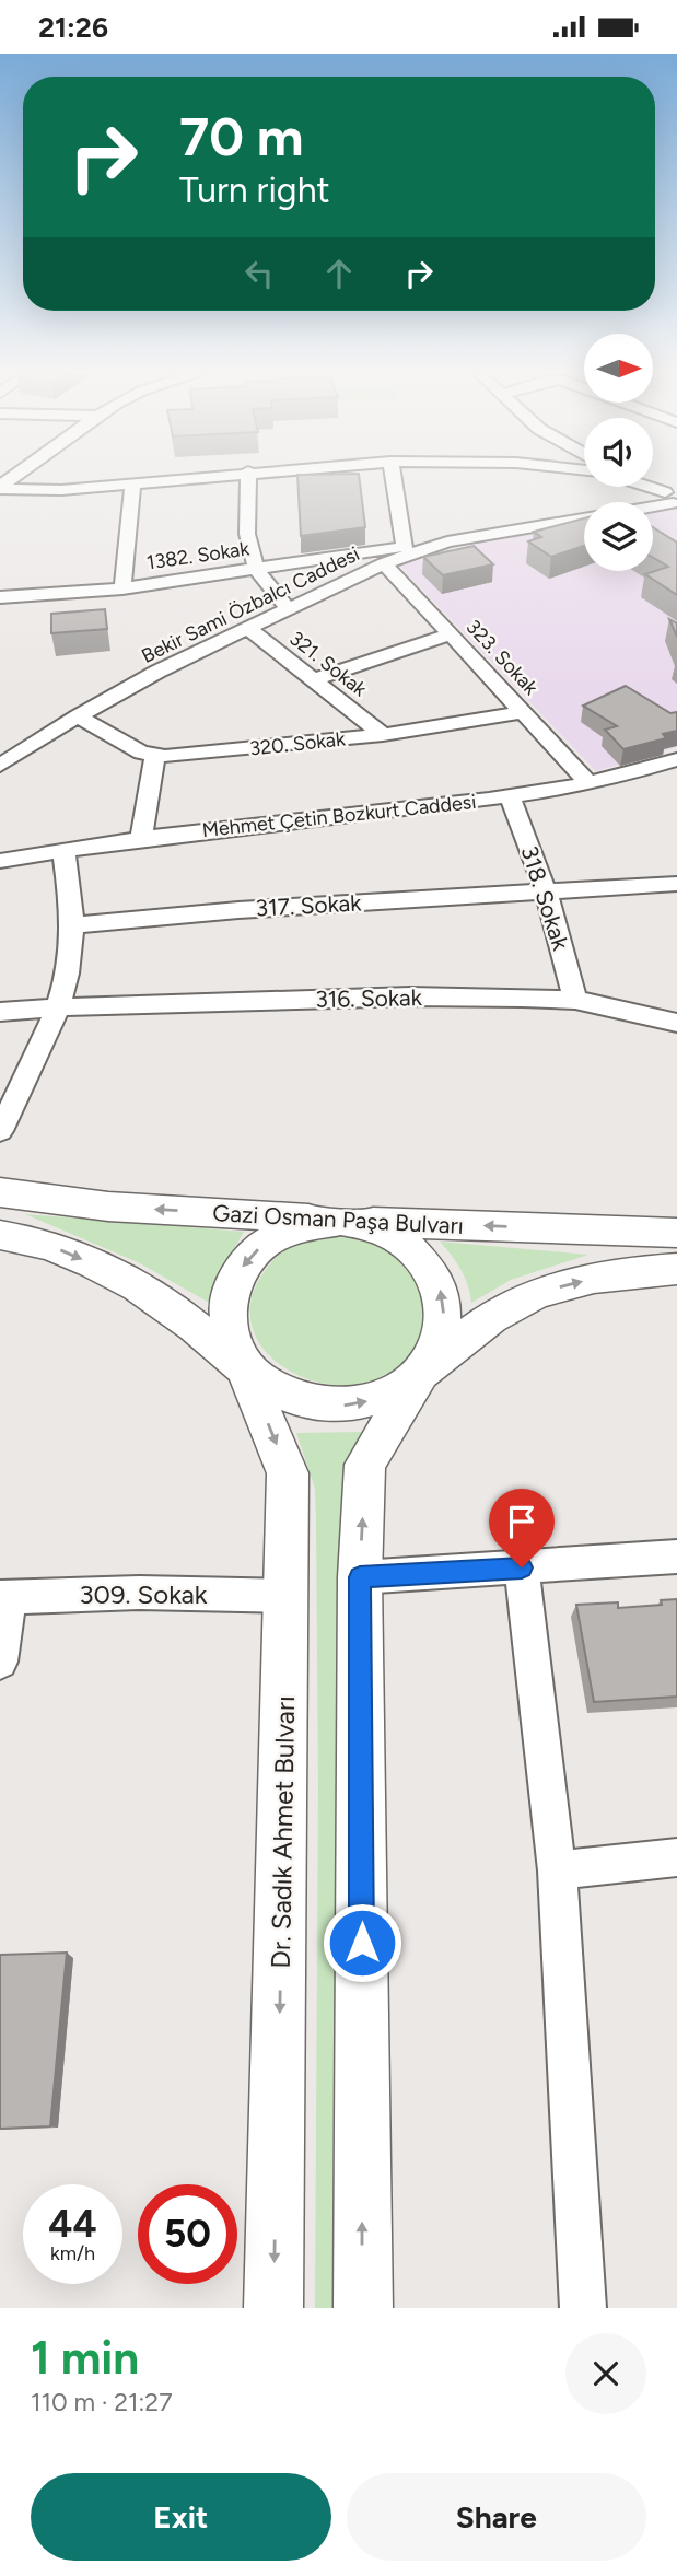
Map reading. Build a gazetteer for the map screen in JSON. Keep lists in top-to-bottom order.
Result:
{
  "streets": {
    "main road": ["Gazi Osman Paşa Bulvarı", "Dr. Sadık Ahmet Bulvarı"],
    "street": [
      "1382. Sokak",
      "Bekir Sami Özbalcı Caddesi",
      "323. Sokak",
      "321. Sokak",
      "320. Sokak",
      "Mehmet Çetin Bozkurt Caddesi",
      "318. Sokak",
      "317. Sokak",
      "316. Sokak",
      "309. Sokak"
    ]
  },
  "crossings": [
    ["1382. Sokak", "Bekir Sami Özbalcı Caddesi"],
    ["Bekir Sami Özbalcı Caddesi", "323. Sokak"],
    ["Bekir Sami Özbalcı Caddesi", "321. Sokak"],
    ["Bekir Sami Özbalcı Caddesi", "320. Sokak"],
    ["323. Sokak", "320. Sokak"],
    ["323. Sokak", "Mehmet Çetin Bozkurt Caddesi"],
    ["321. Sokak", "320. Sokak"],
    ["Mehmet Çetin Bozkurt Caddesi", "318. Sokak"],
    ["318. Sokak", "317. Sokak"],
    ["318. Sokak", "316. Sokak"],
    ["Gazi Osman Paşa Bulvarı", "Dr. Sadık Ahmet Bulvarı"],
    ["309. Sokak", "Dr. Sadık Ahmet Bulvarı"]
  ],
  "one_way": ["Gazi Osman Paşa Bulvarı"],
  "north": "right",
  "page": {
    "status": "21:26",
    "turn": ["70 m", "Turn right"],
    "speed": "44 km/h",
    "limit": "50",
    "heading": ["1 min", "110 m · 21:27"],
    "buttons": ["Exit", "Share"]
  }
}
